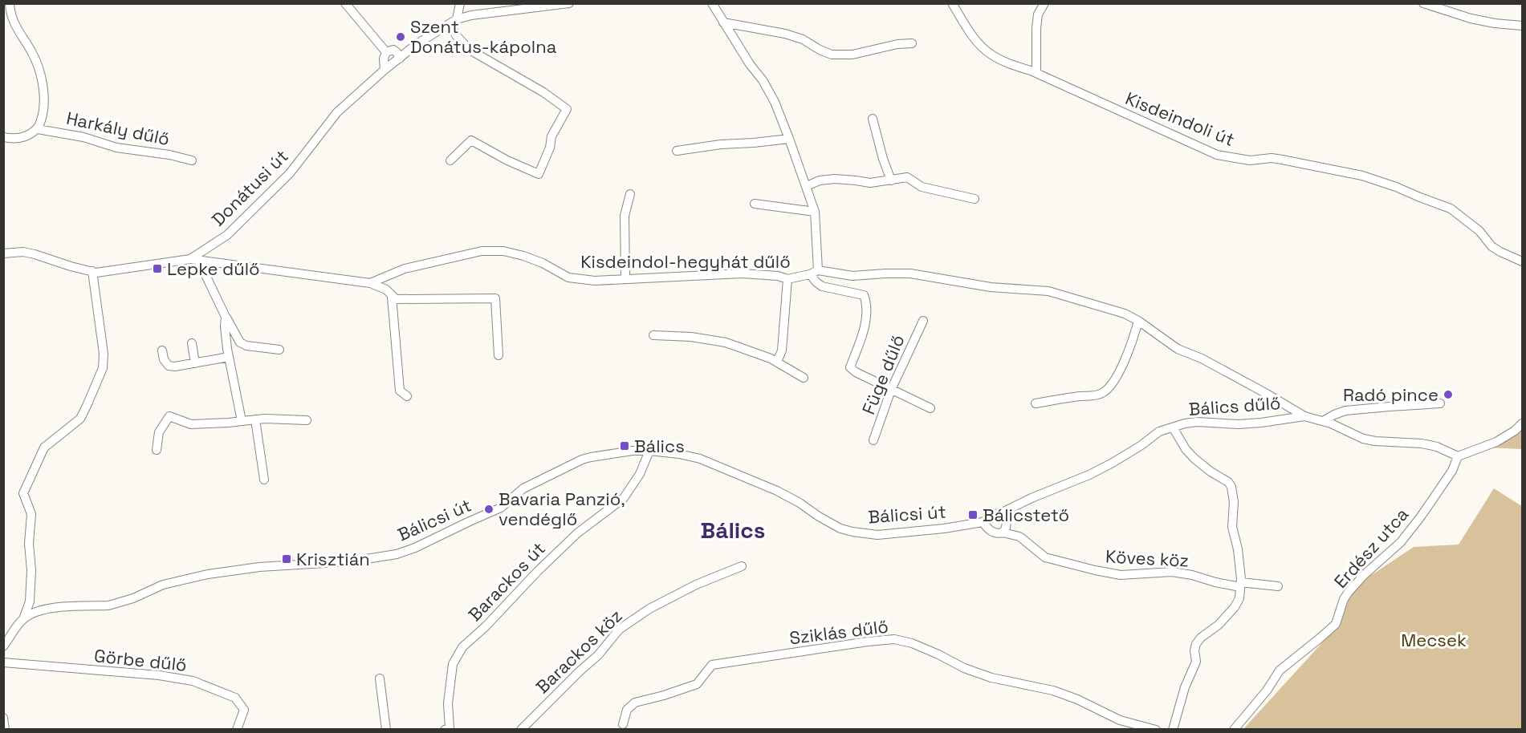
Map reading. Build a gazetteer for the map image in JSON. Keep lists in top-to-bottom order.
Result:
{
  "streets": {
    "street": [
      "Kisdeindoli út",
      "Harkály dűlő",
      "Donátusi út",
      "Kisdeindol-hegyhát dűlő",
      "Füge dűlő",
      "Bálics dűlő",
      "Bálicsi út",
      "Erdész utca",
      "Köves köz",
      "Barackos út",
      "Sziklás dűlő",
      "Barackos köz",
      "Görbe dűlő"
    ]
  },
  "crossings": [
    ["Bálics dűlő", "Bálicsi út"],
    ["Bálics dűlő", "Erdész utca"],
    ["Bálics dűlő", "Köves köz"],
    ["Bálicsi út", "Köves köz"],
    ["Bálicsi út", "Barackos út"]
  ],
  "districts": ["Bálics"],
  "parks": ["Mecsek"],
  "places": {
    "other": ["Szent Donátus-kápolna", "Radó pince", "Bavaria Panzió, vendéglő"],
    "transit": [
      "Lepke dűlő",
      "Bálics",
      "Bálicstető",
      "Krisztián"
    ]
  }
}
